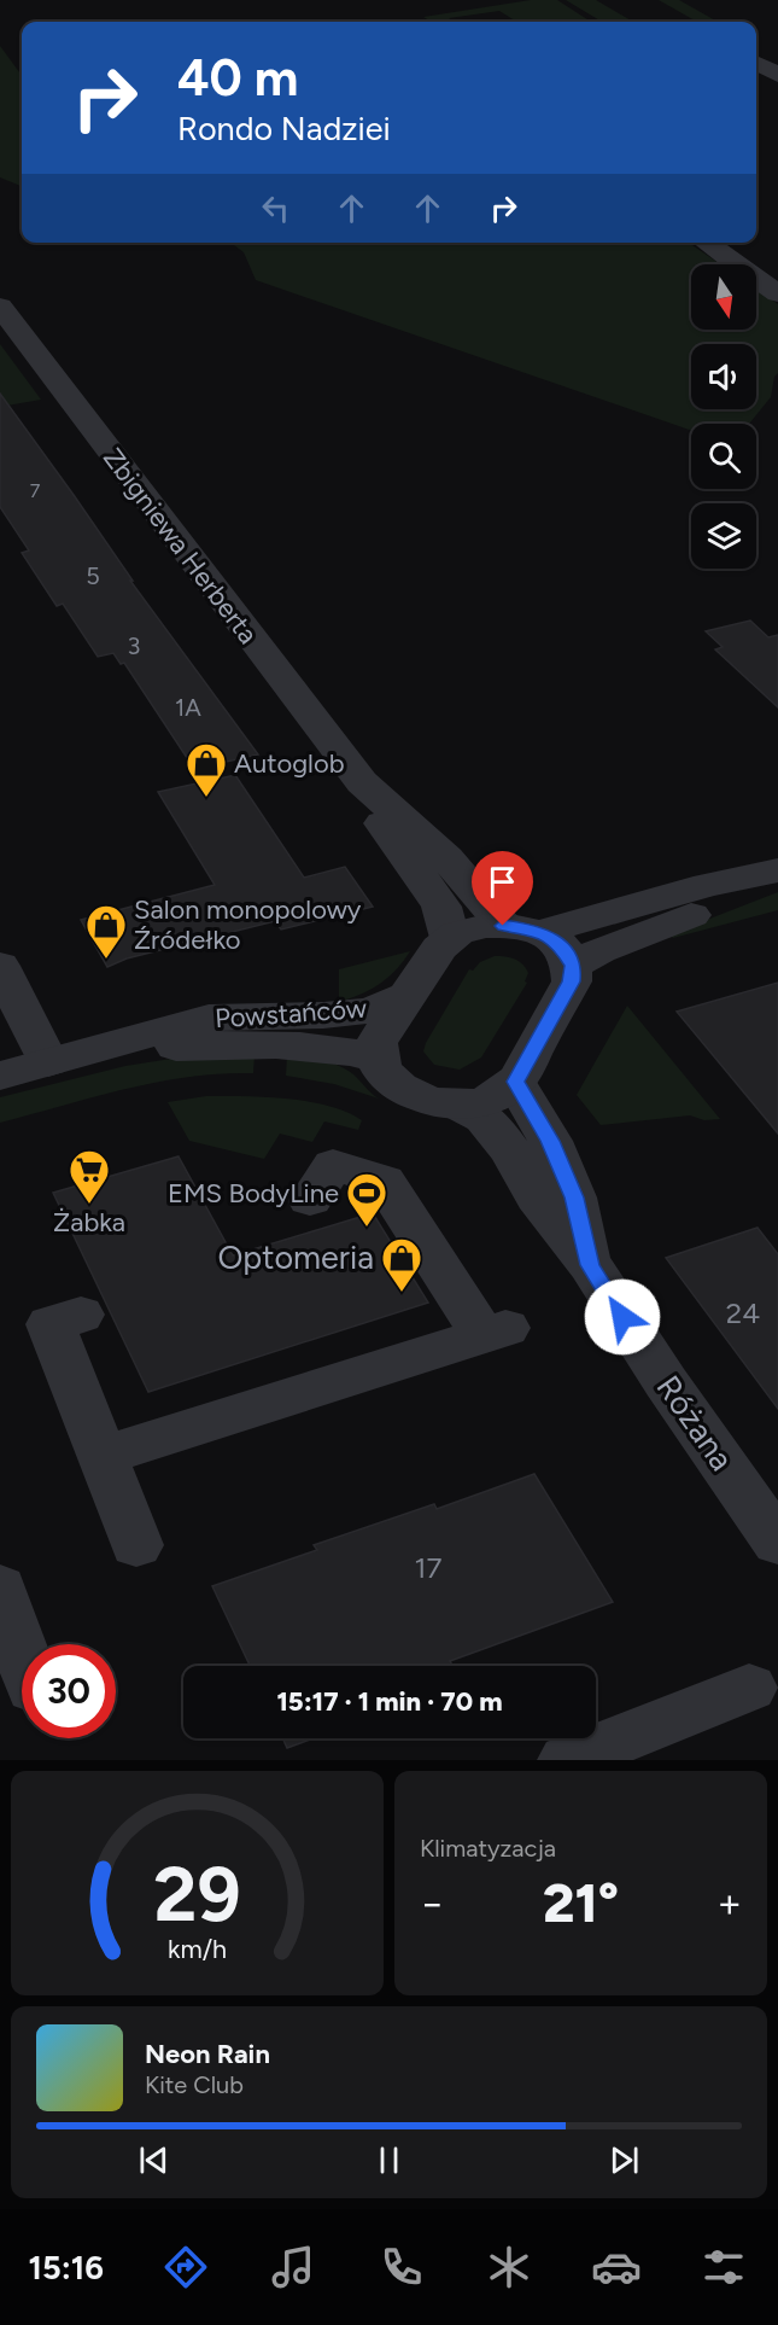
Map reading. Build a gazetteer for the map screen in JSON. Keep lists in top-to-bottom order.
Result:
{
  "streets": {
    "street": ["Zbigniewa Herberta", "Powstańców", "Różana"]
  },
  "crossings": [
    ["Zbigniewa Herberta", "Powstańców"],
    ["Zbigniewa Herberta", "Różana"],
    ["Powstańców", "Różana"]
  ],
  "places": {
    "shop": ["Autoglob", "Salon monopolowy Źródełko", "Optomeria"],
    "supermarket": ["Żabka"],
    "sports": ["EMS BodyLine"]
  },
  "house_numbers": [
    "7",
    "5",
    "3",
    "1A",
    "24",
    "17"
  ],
  "north": "bottom",
  "page": {
    "turn": ["40 m", "Rondo Nadziei"],
    "limit": "30",
    "trip": "15:17 · 1 min · 70 m",
    "tile": "Klimatyzacja",
    "heat": ["−", "21°", "+"],
    "song": ["Neon Rain", "Kite Club"],
    "tabs": "15:16",
    "gauge": ["29", "km/h"]
  }
}
